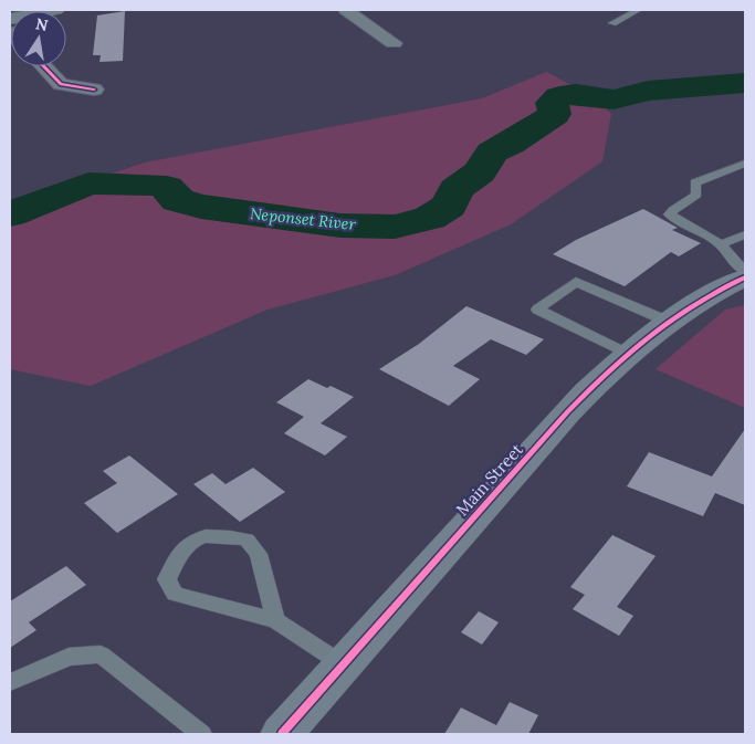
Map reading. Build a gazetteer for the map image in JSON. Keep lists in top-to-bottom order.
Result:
{
  "streets": {
    "main road": ["Main Street"]
  },
  "water": ["Neponset River"],
  "north": "top"
}
